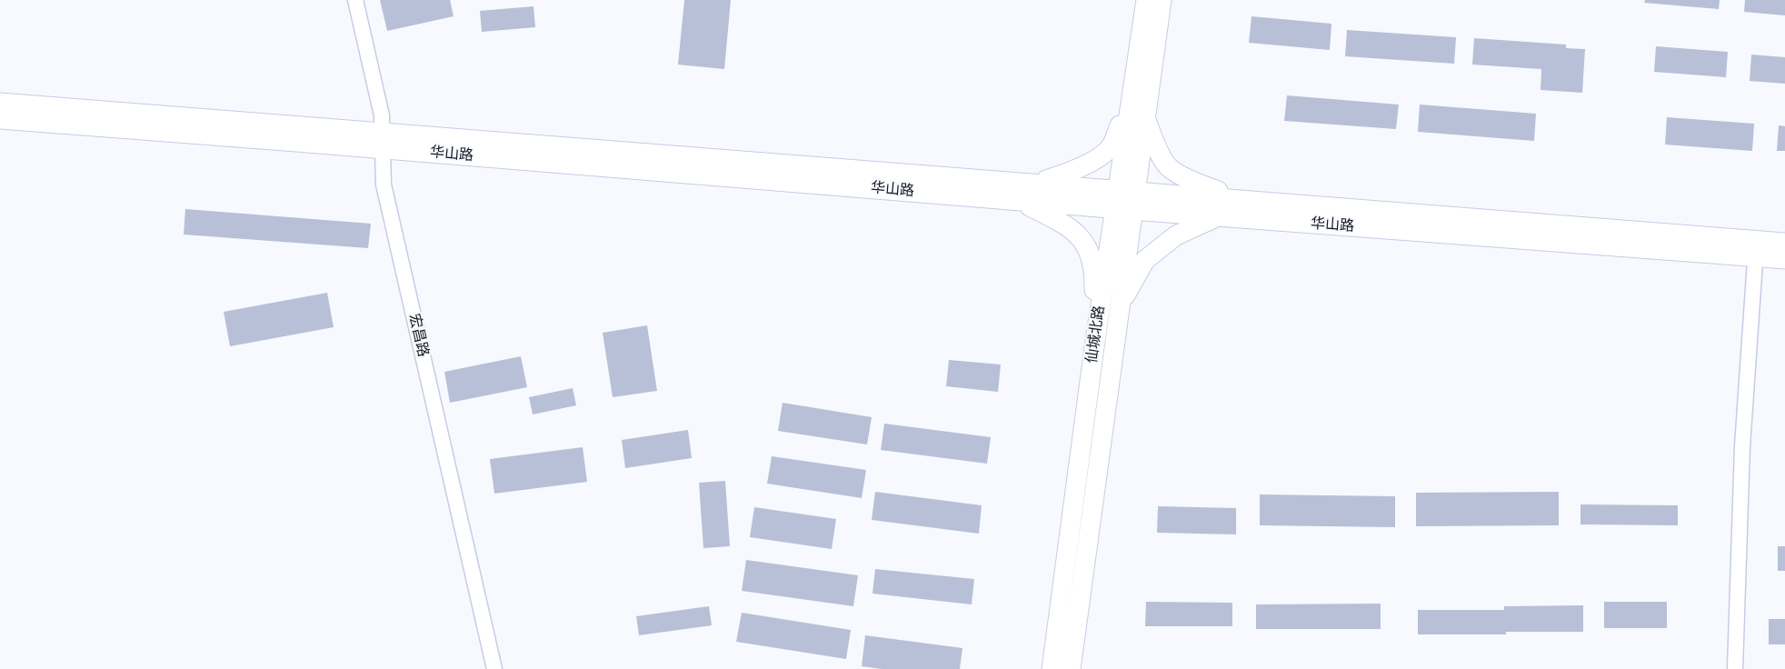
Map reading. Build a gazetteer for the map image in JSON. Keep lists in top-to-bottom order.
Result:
{
  "streets": {
    "main road": ["华山路", "仙城北路"],
    "street": ["宏昌路"]
  },
  "crossings": [
    ["华山路", "仙城北路"],
    ["华山路", "宏昌路"]
  ]
}
